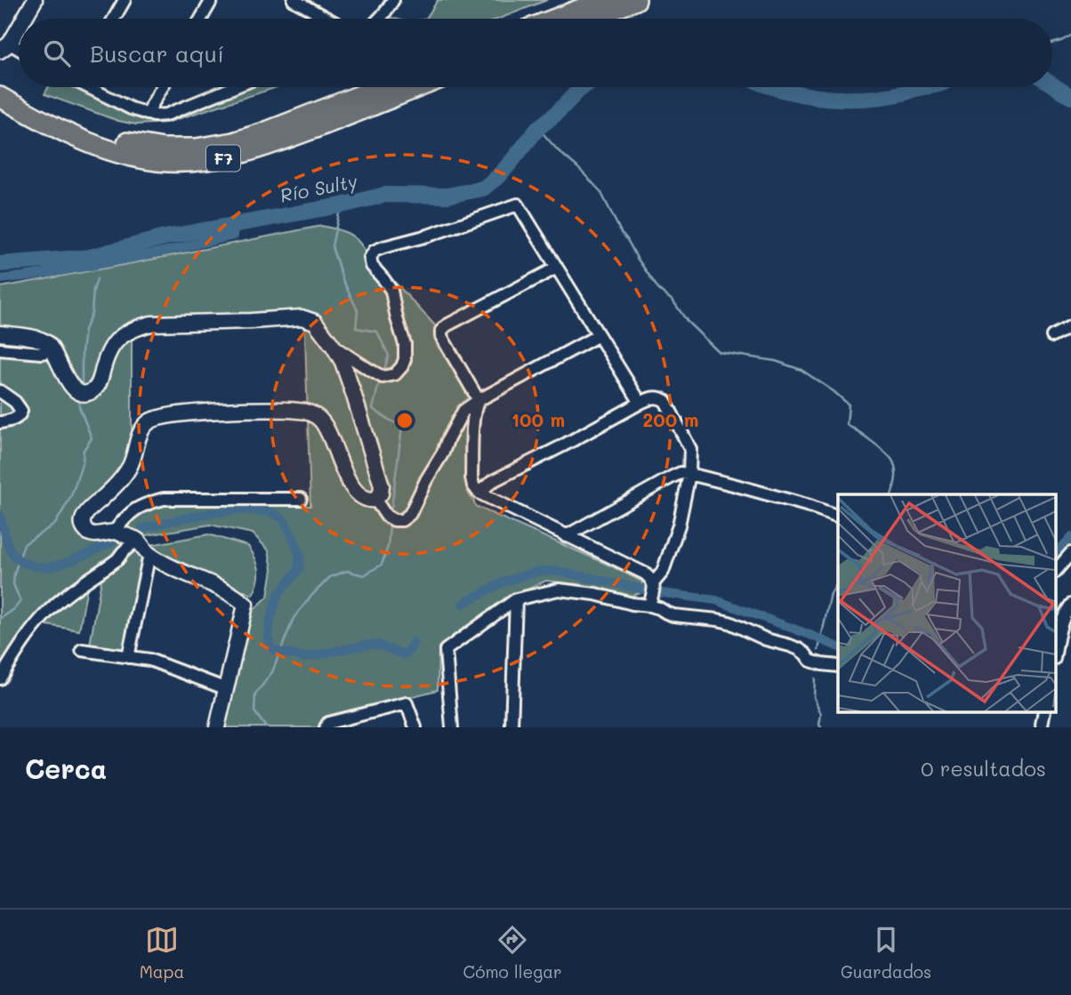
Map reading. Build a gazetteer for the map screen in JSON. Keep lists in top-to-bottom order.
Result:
{
  "streets": {
    "highway": ["F7"]
  },
  "water": ["Río Sulty"],
  "page": {
    "search": "Buscar aquí",
    "heading": ["Cerca", "0 resultados"],
    "nav": ["Mapa", "Cómo llegar", "Guardados"]
  },
  "rings": ["100 m", "200 m"]
}
